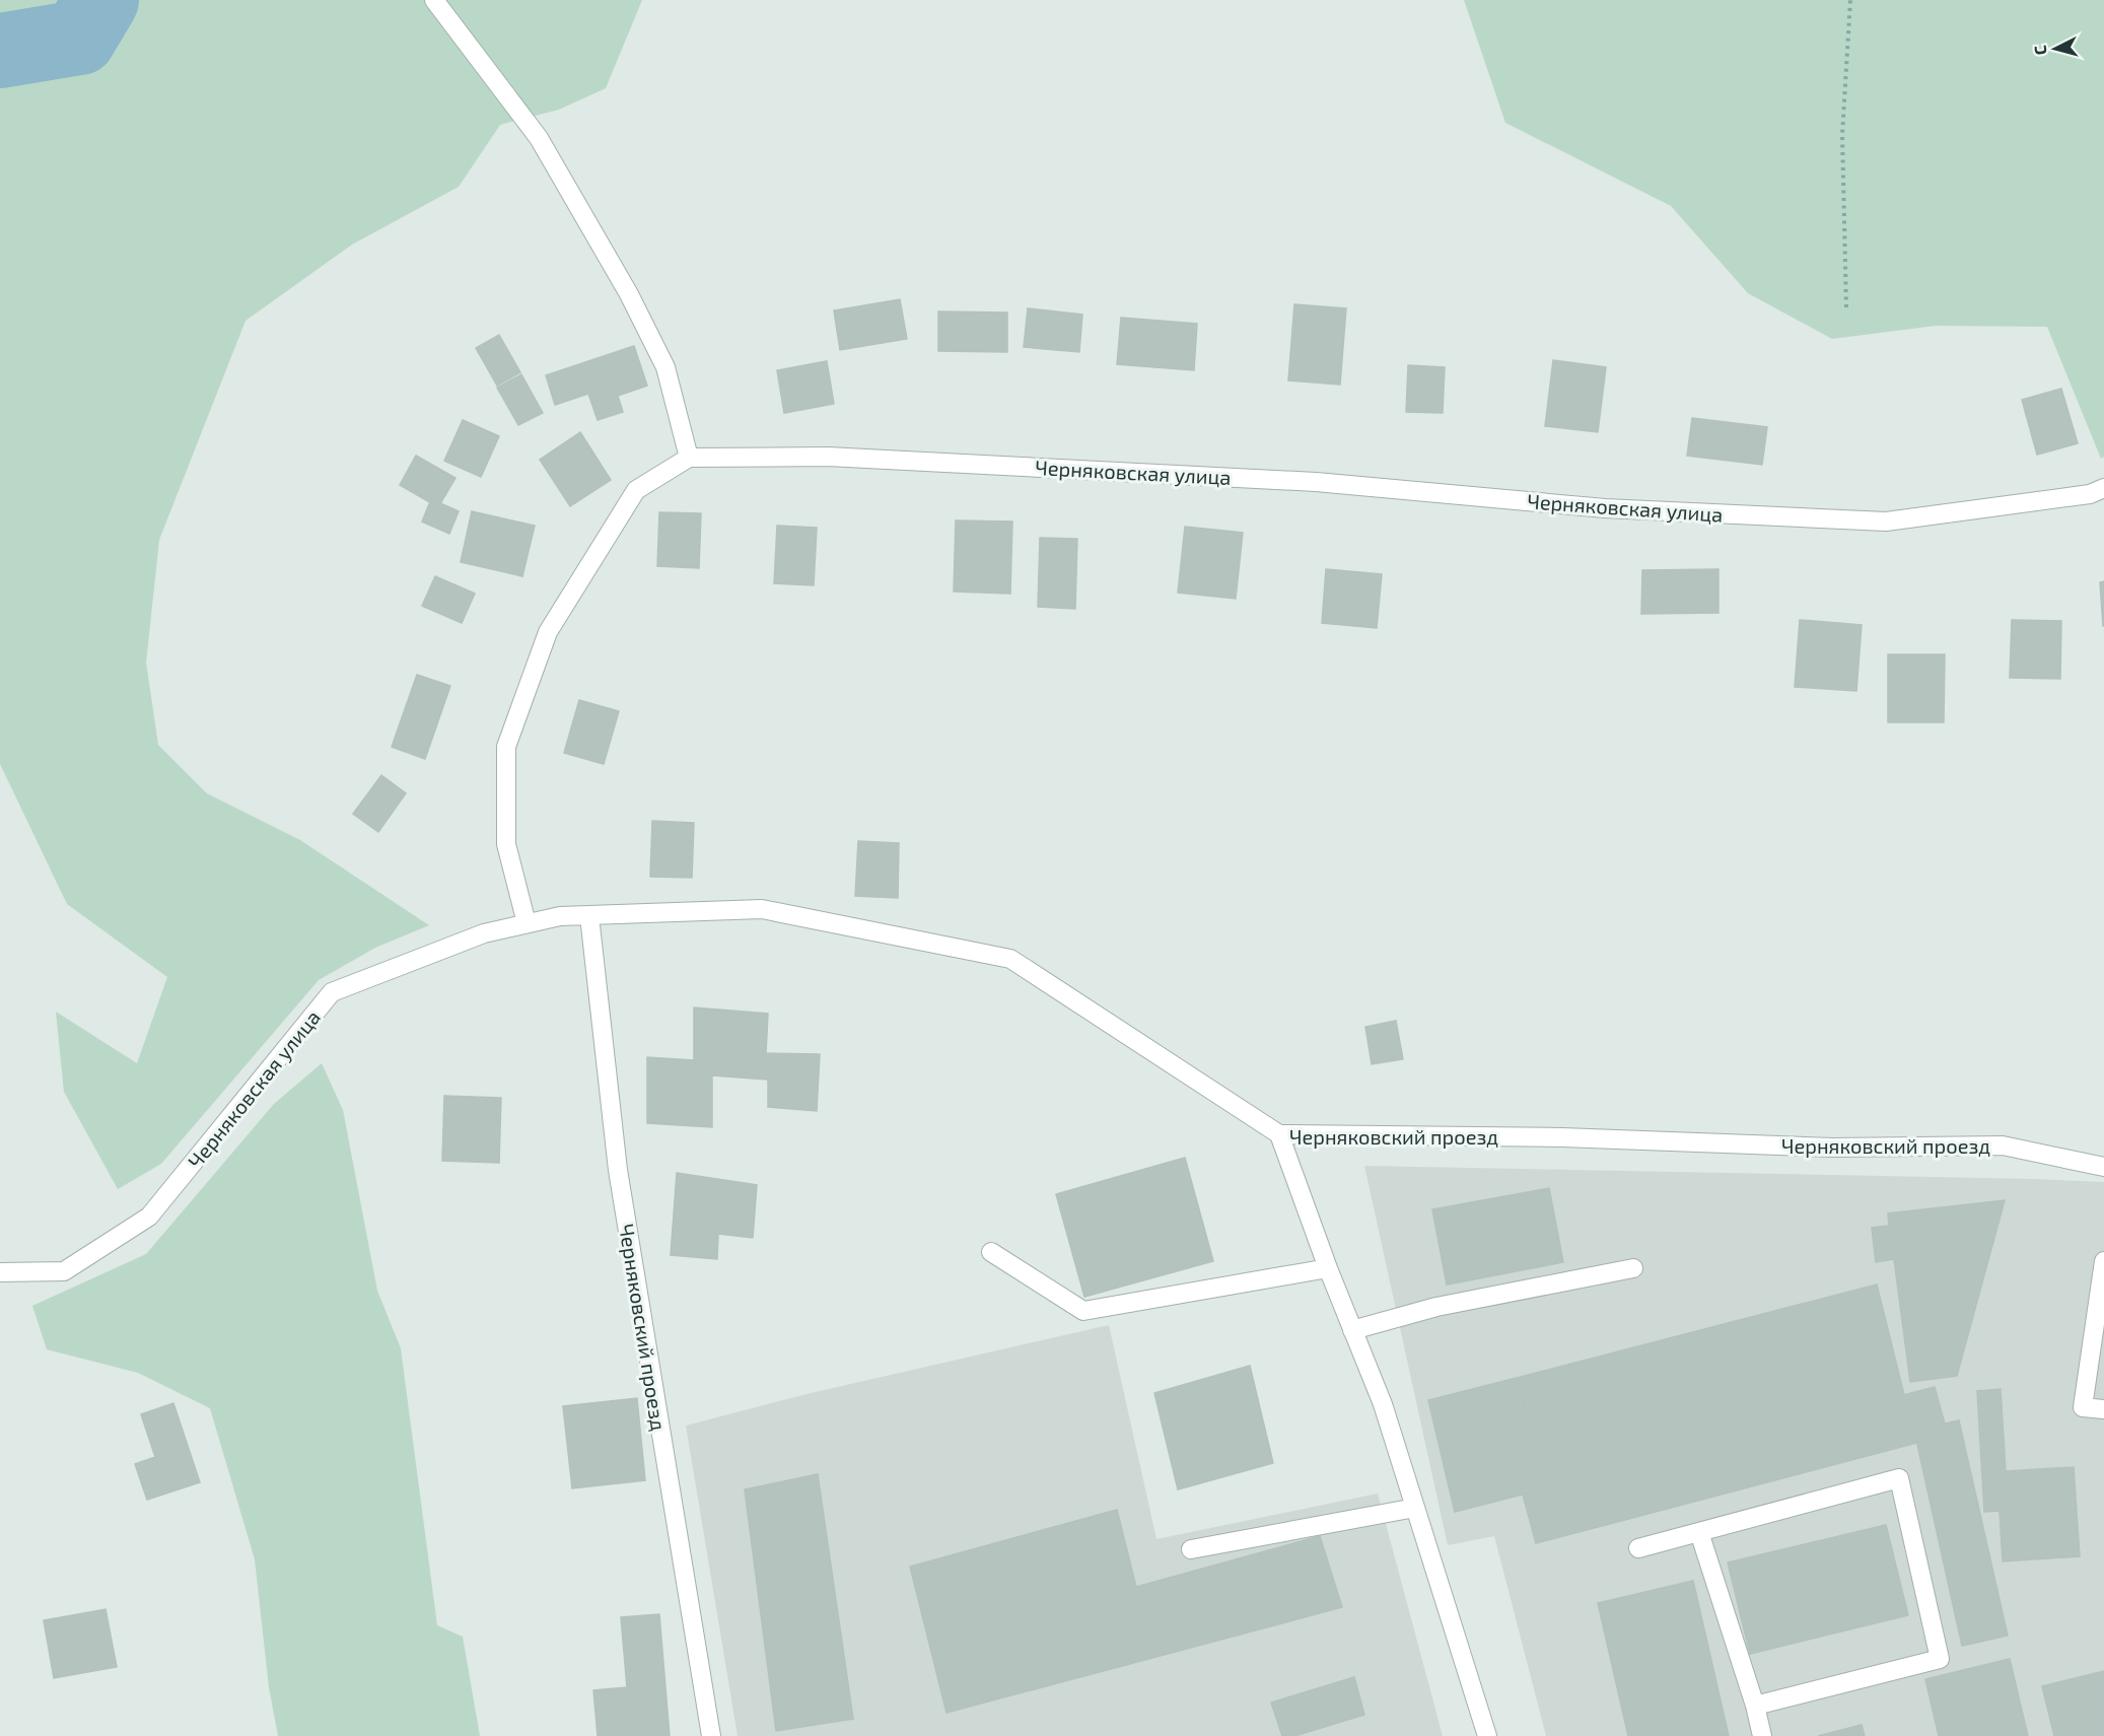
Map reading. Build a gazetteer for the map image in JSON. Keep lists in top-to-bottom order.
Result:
{
  "streets": {
    "street": ["Черняковская улица", "Черняковский проезд"]
  },
  "crossings": [
    ["Черняковская улица", "Черняковский проезд"]
  ],
  "north": "left"
}
